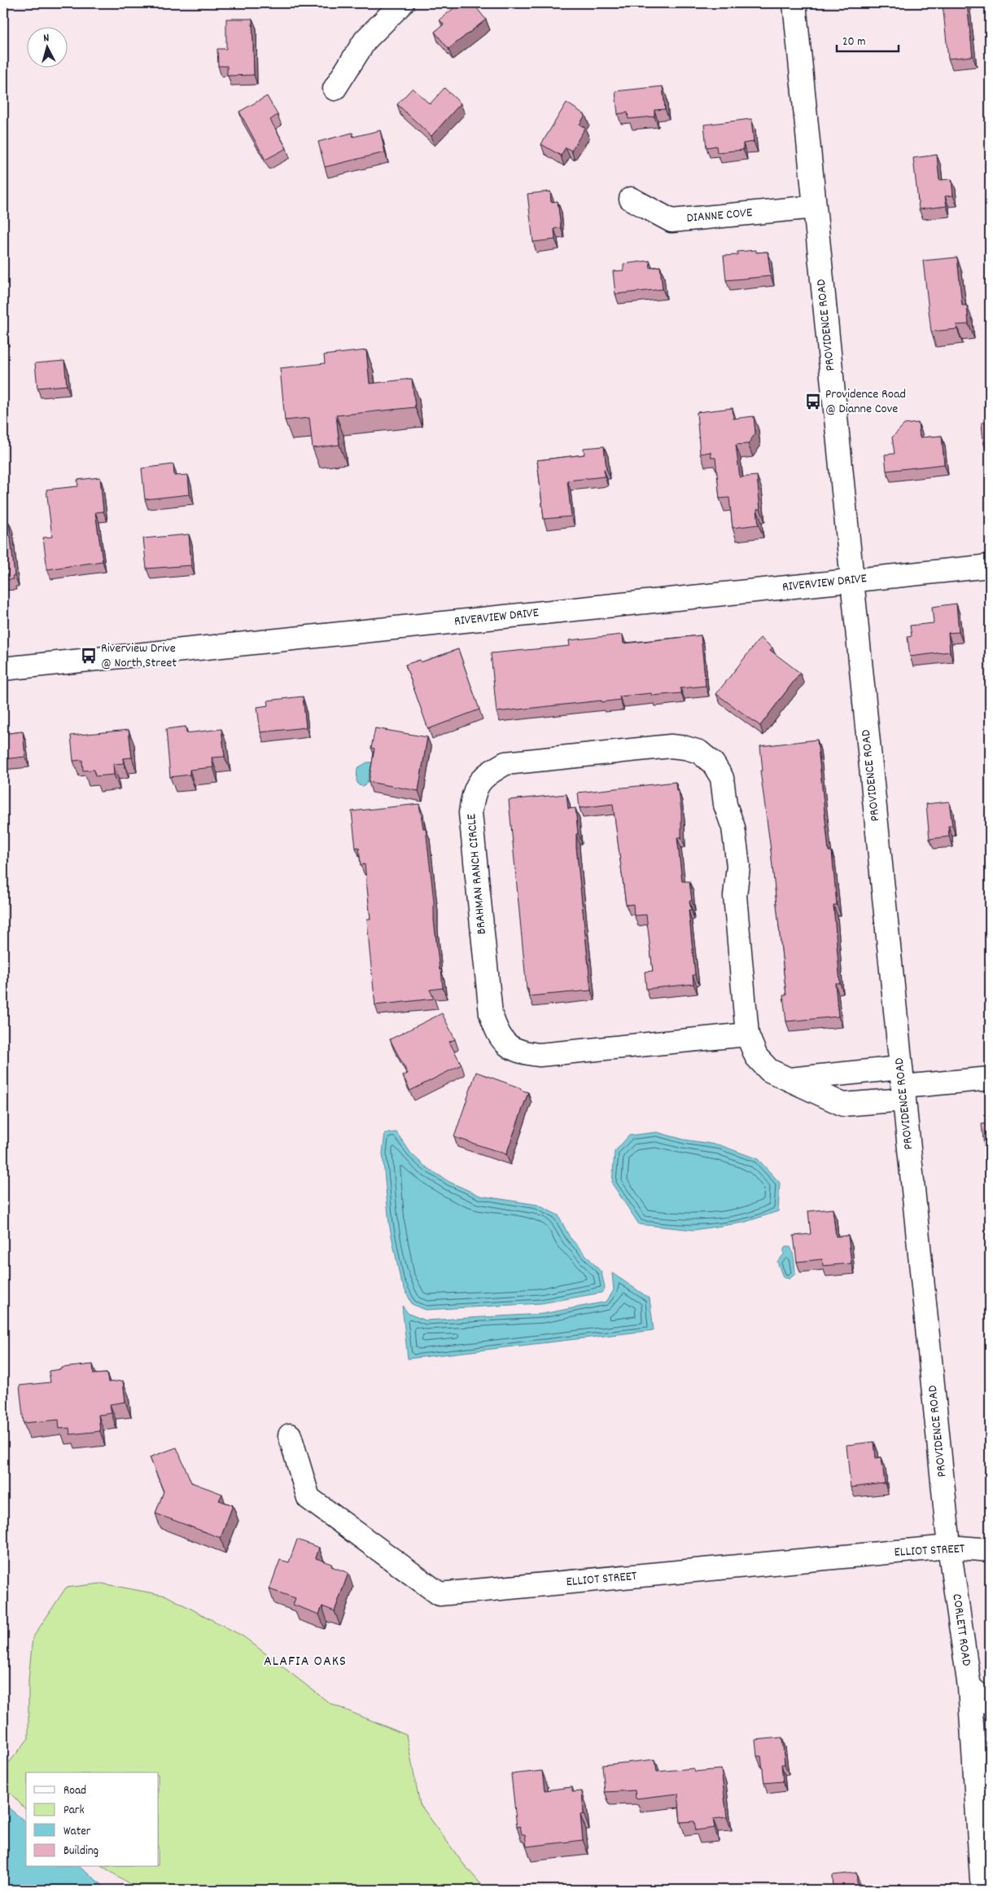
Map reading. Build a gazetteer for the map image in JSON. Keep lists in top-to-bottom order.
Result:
{
  "streets": {
    "street": [
      "DIANNE COVE",
      "PROVIDENCE ROAD",
      "RIVERVIEW DRIVE",
      "BRAHMAN RANCH CIRCLE",
      "ELLIOT STREET",
      "CORLETT ROAD"
    ]
  },
  "crossings": [
    ["DIANNE COVE", "PROVIDENCE ROAD"],
    ["PROVIDENCE ROAD", "RIVERVIEW DRIVE"],
    ["PROVIDENCE ROAD", "BRAHMAN RANCH CIRCLE"],
    ["PROVIDENCE ROAD", "ELLIOT STREET"],
    ["PROVIDENCE ROAD", "CORLETT ROAD"],
    ["ELLIOT STREET", "CORLETT ROAD"]
  ],
  "districts": ["ALAFIA OAKS"],
  "places": {
    "bus stop": ["Providence Road @ Dianne Cove", "Riverview Drive @ North Street"]
  },
  "legend": [
    "Road",
    "Park",
    "Water",
    "Building"
  ],
  "scale_bar": "20 m",
  "north": "top"
}
